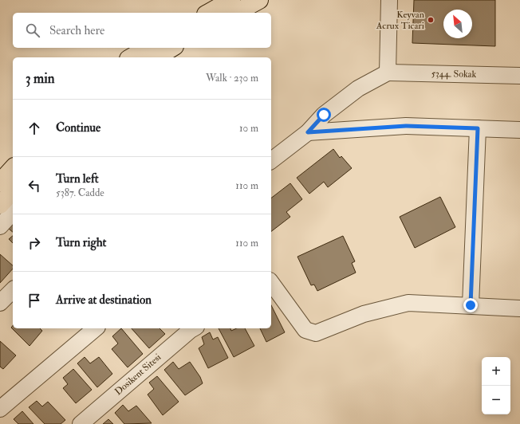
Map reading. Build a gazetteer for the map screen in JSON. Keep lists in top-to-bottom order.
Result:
{
  "streets": {
    "street": ["5344. Sokak", "Dosikent Sitesi"]
  },
  "places": ["Keyvan Acrux Ticari"],
  "north": "top left",
  "page": {
    "search": "Search here",
    "heading": ["3 min", "Walk · 230 m"],
    "list": [
      ["Continue", "10 m"],
      ["Turn left", "5387. Cadde", "110 m"],
      ["Turn right", "110 m"],
      "Arrive at destination"
    ],
    "map_buttons": ["+", "−"]
  }
}
